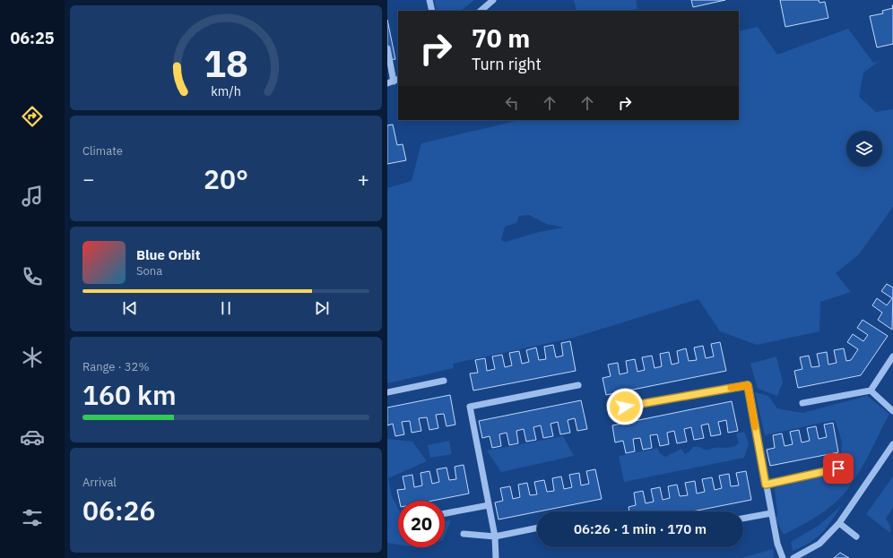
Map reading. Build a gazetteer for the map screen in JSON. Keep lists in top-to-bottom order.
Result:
{
  "page": {
    "tabs": "06:25",
    "turn": ["70 m", "Turn right"],
    "tile": [
      "Climate",
      ["Range · 32%", "160 km"],
      ["Arrival", "06:26"]
    ],
    "heat": ["−", "20°", "+"],
    "song": ["Blue Orbit", "Sona"],
    "limit": "20",
    "trip": "06:26 · 1 min · 170 m",
    "gauge": ["18", "km/h"]
  }
}
